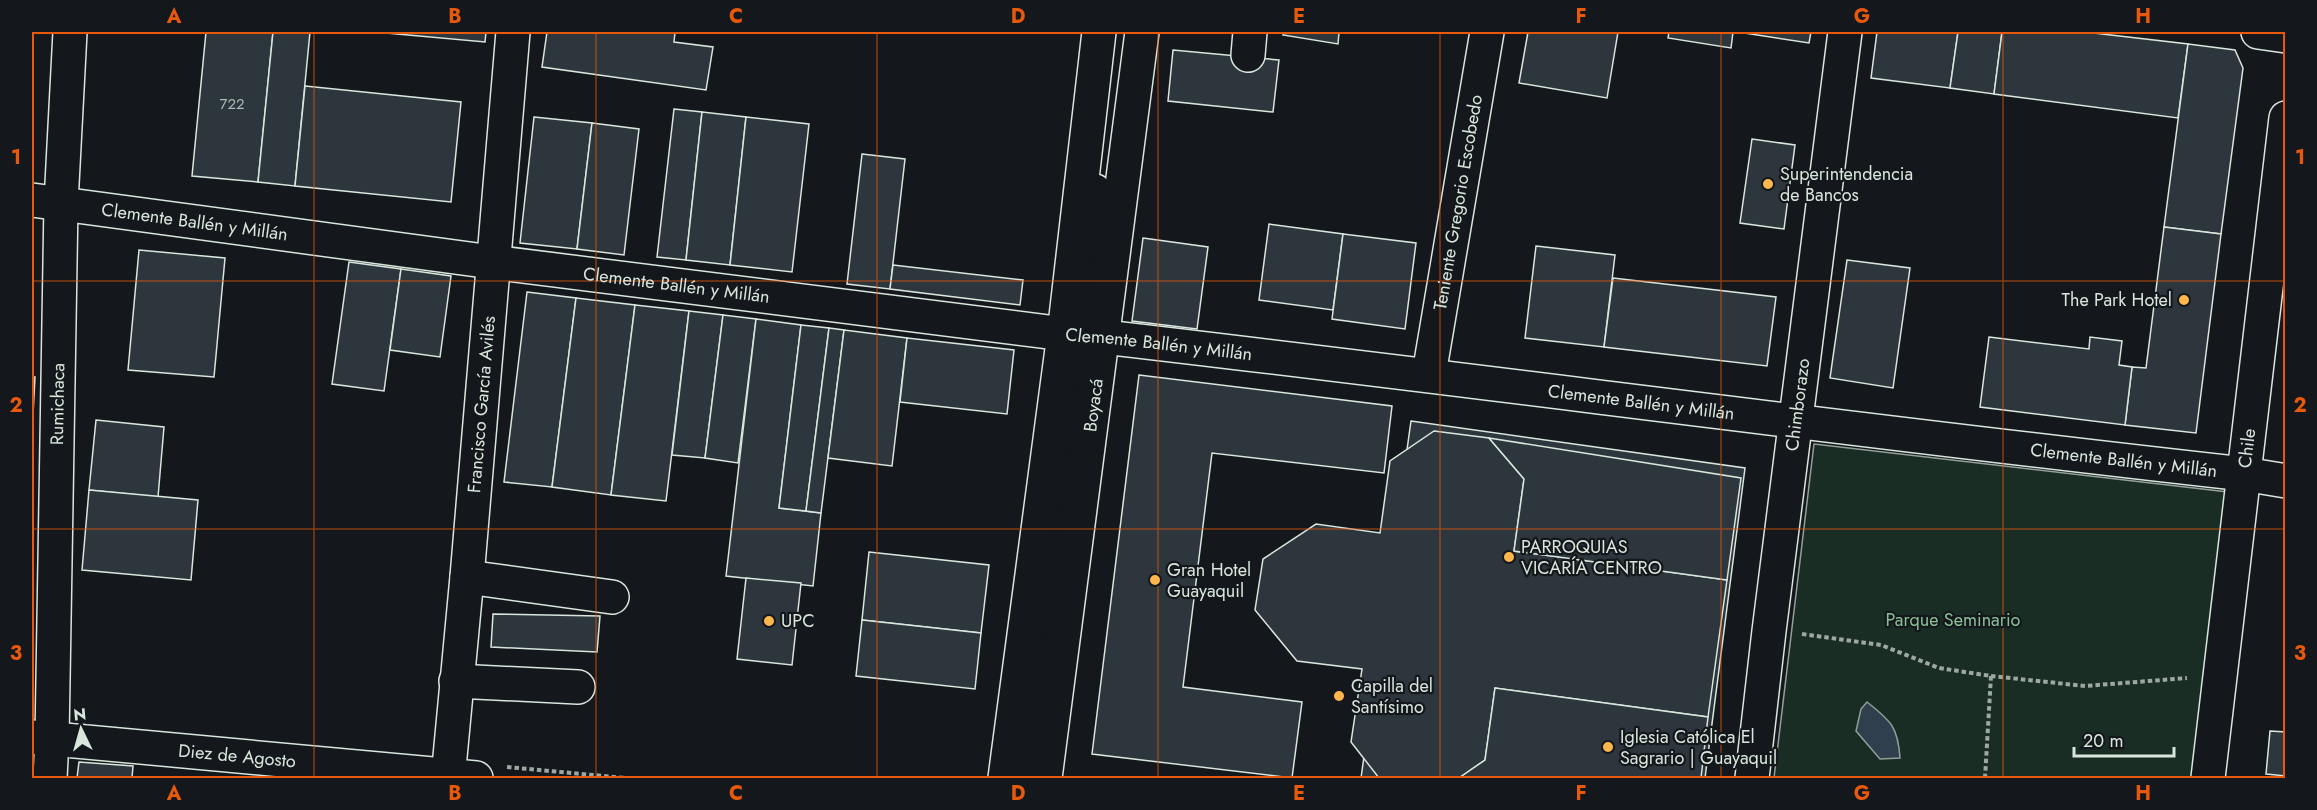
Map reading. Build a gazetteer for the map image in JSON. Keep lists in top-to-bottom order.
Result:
{
  "streets": {
    "street": [
      "Teniente Gregorio Escobedo",
      "Clemente Ballén y Millán",
      "Rumichaca",
      "Francisco García Avilés",
      "Boyacá",
      "Chimborazo",
      "Chile",
      "Diez de Agosto"
    ]
  },
  "crossings": [
    ["Teniente Gregorio Escobedo", "Clemente Ballén y Millán"],
    ["Clemente Ballén y Millán", "Rumichaca"],
    ["Clemente Ballén y Millán", "Francisco García Avilés"],
    ["Clemente Ballén y Millán", "Boyacá"],
    ["Clemente Ballén y Millán", "Chimborazo"],
    ["Clemente Ballén y Millán", "Chile"],
    ["Rumichaca", "Diez de Agosto"],
    ["Francisco García Avilés", "Diez de Agosto"]
  ],
  "parks": ["Parque Seminario"],
  "places": [
    "Superintendencia de Bancos",
    "The Park Hotel",
    "PARROQUIAS VICARÍA CENTRO",
    "Gran Hotel Guayaquil",
    "UPC",
    "Capilla del Santísimo",
    "Iglesia Católica El Sagrario | Guayaquil"
  ],
  "house_numbers": ["722"],
  "scale_bar": "20 m",
  "north": "top",
  "grid": {
    "columns": [
      "A",
      "B",
      "C",
      "D",
      "E",
      "F",
      "G",
      "H"
    ],
    "rows": ["1", "2", "3"]
  }
}
